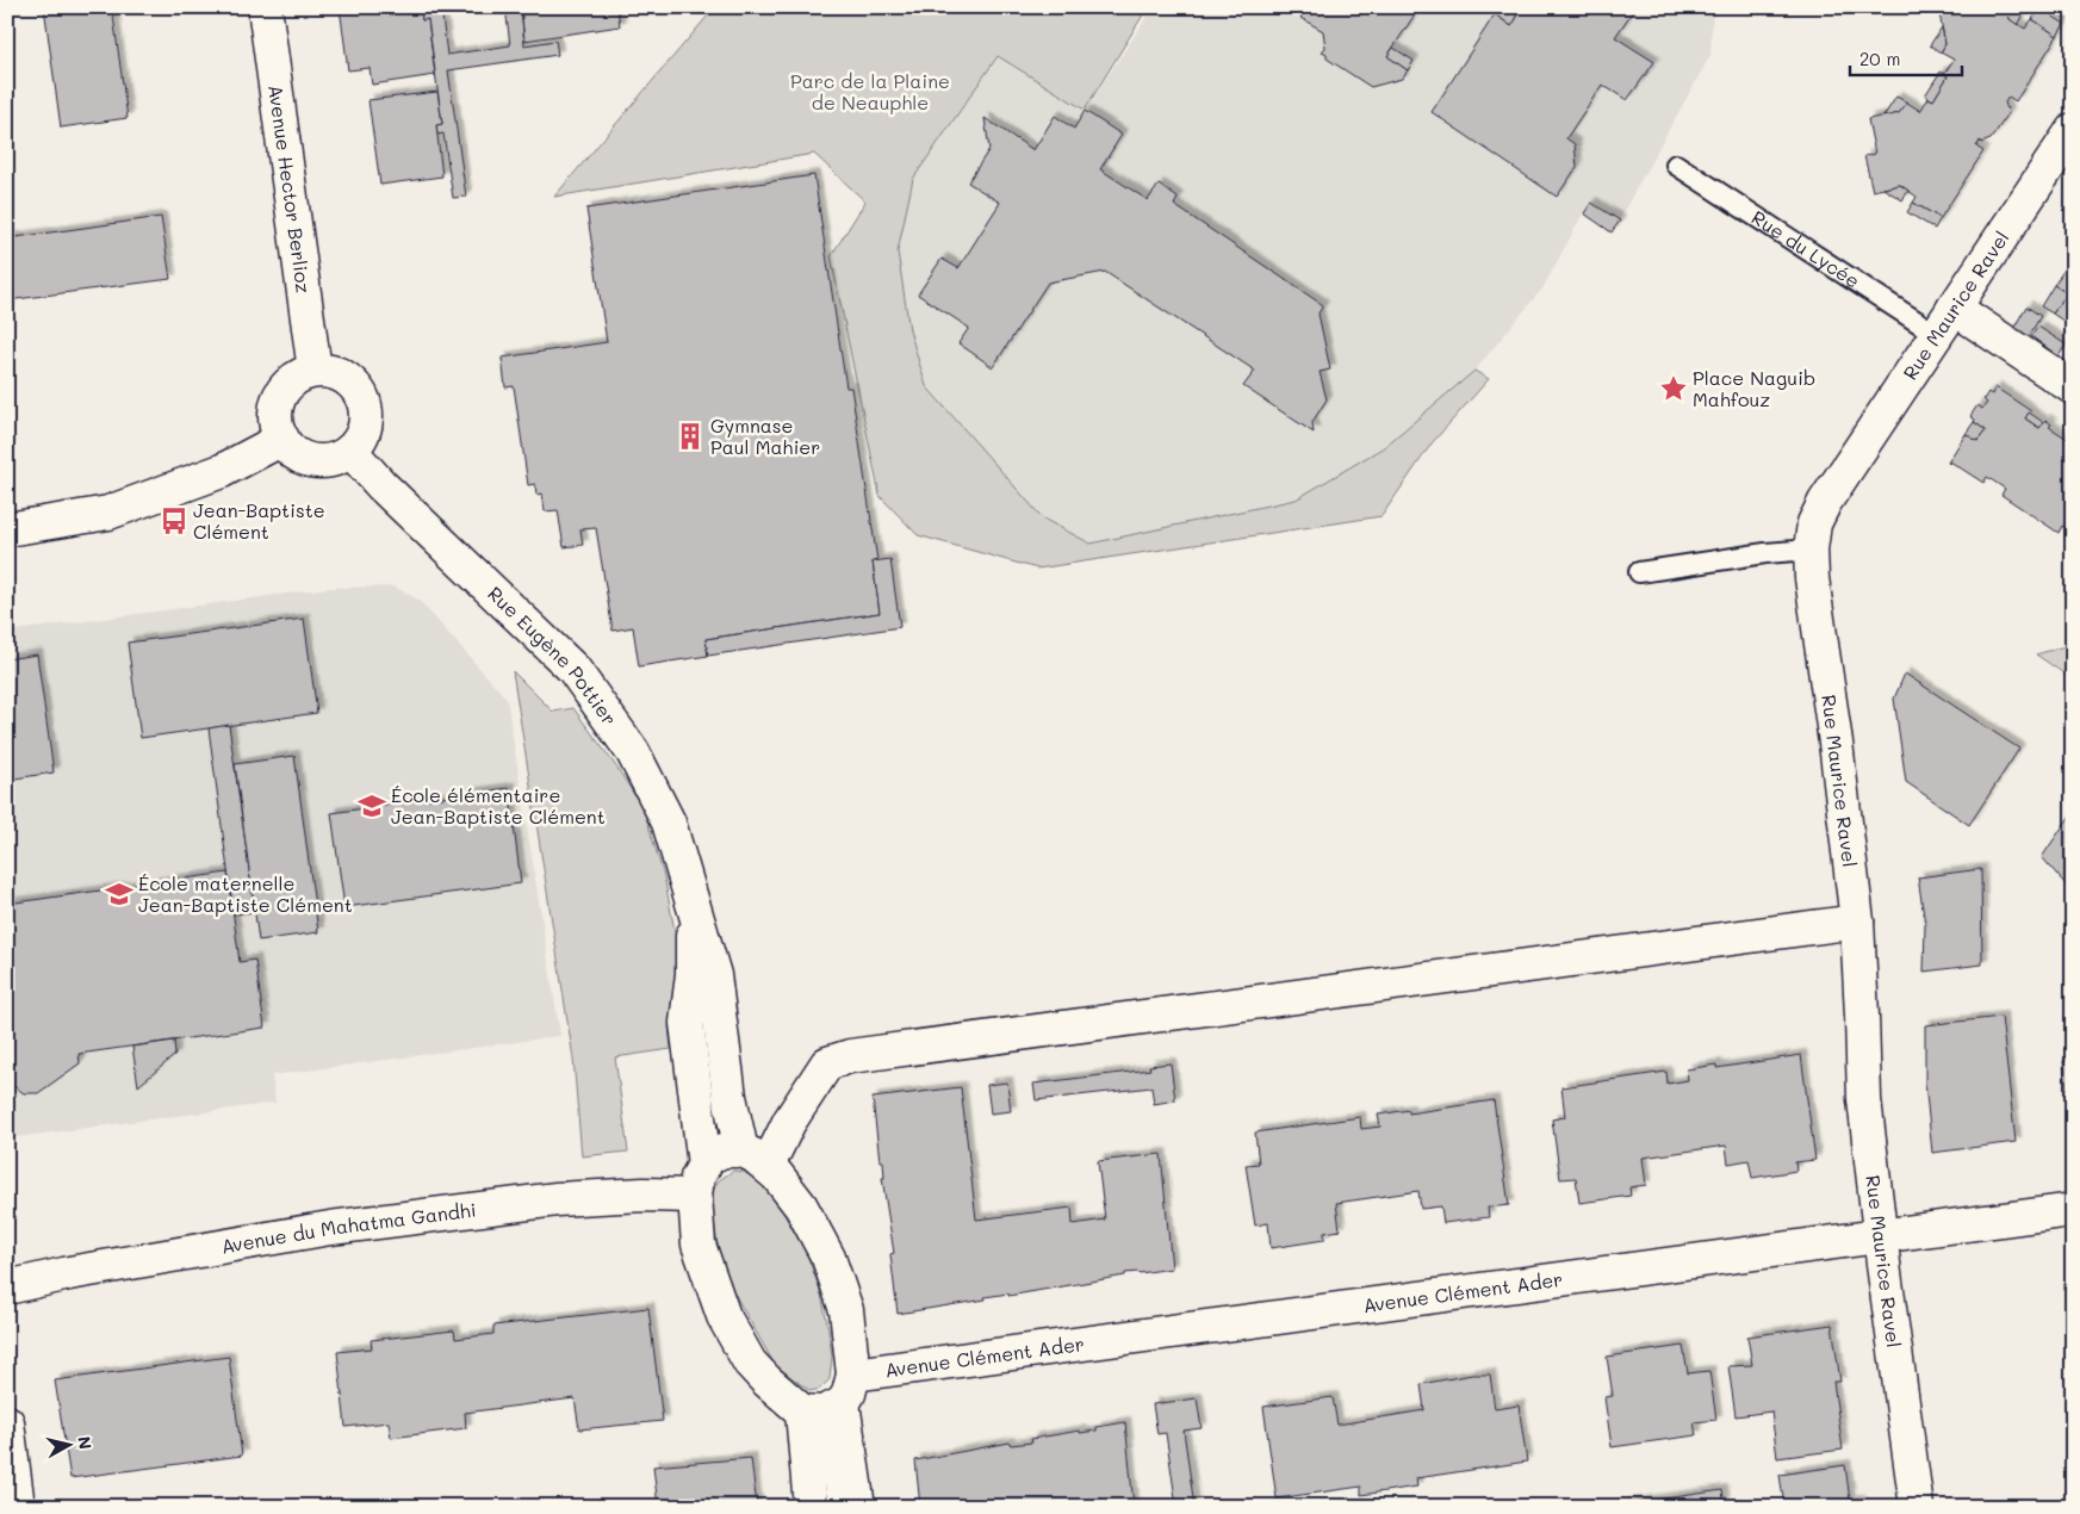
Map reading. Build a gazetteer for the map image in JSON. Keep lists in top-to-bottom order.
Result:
{
  "streets": {
    "street": [
      "Avenue Hector Berlioz",
      "Rue Maurice Ravel",
      "Rue Eugène Pottier",
      "Avenue du Mahatma Gandhi",
      "Avenue Clément Ader"
    ],
    "lane": ["Rue du Lycée"]
  },
  "crossings": [
    ["Avenue Hector Berlioz", "Rue Eugène Pottier"],
    ["Rue du Lycée", "Rue Maurice Ravel"],
    ["Rue Maurice Ravel", "Avenue Clément Ader"],
    ["Rue Eugène Pottier", "Avenue du Mahatma Gandhi"],
    ["Rue Eugène Pottier", "Avenue Clément Ader"]
  ],
  "parks": ["Parc de la Plaine de Neauphle"],
  "places": {
    "place": ["Place Naguib Mahfouz"],
    "building": ["Gymnase Paul Mahier"],
    "bus stop": ["Jean-Baptiste Clément"],
    "school or university": ["École élémentaire Jean-Baptiste Clément", "École maternelle Jean-Baptiste Clément"]
  },
  "scale_bar": "20 m",
  "north": "right"
}
